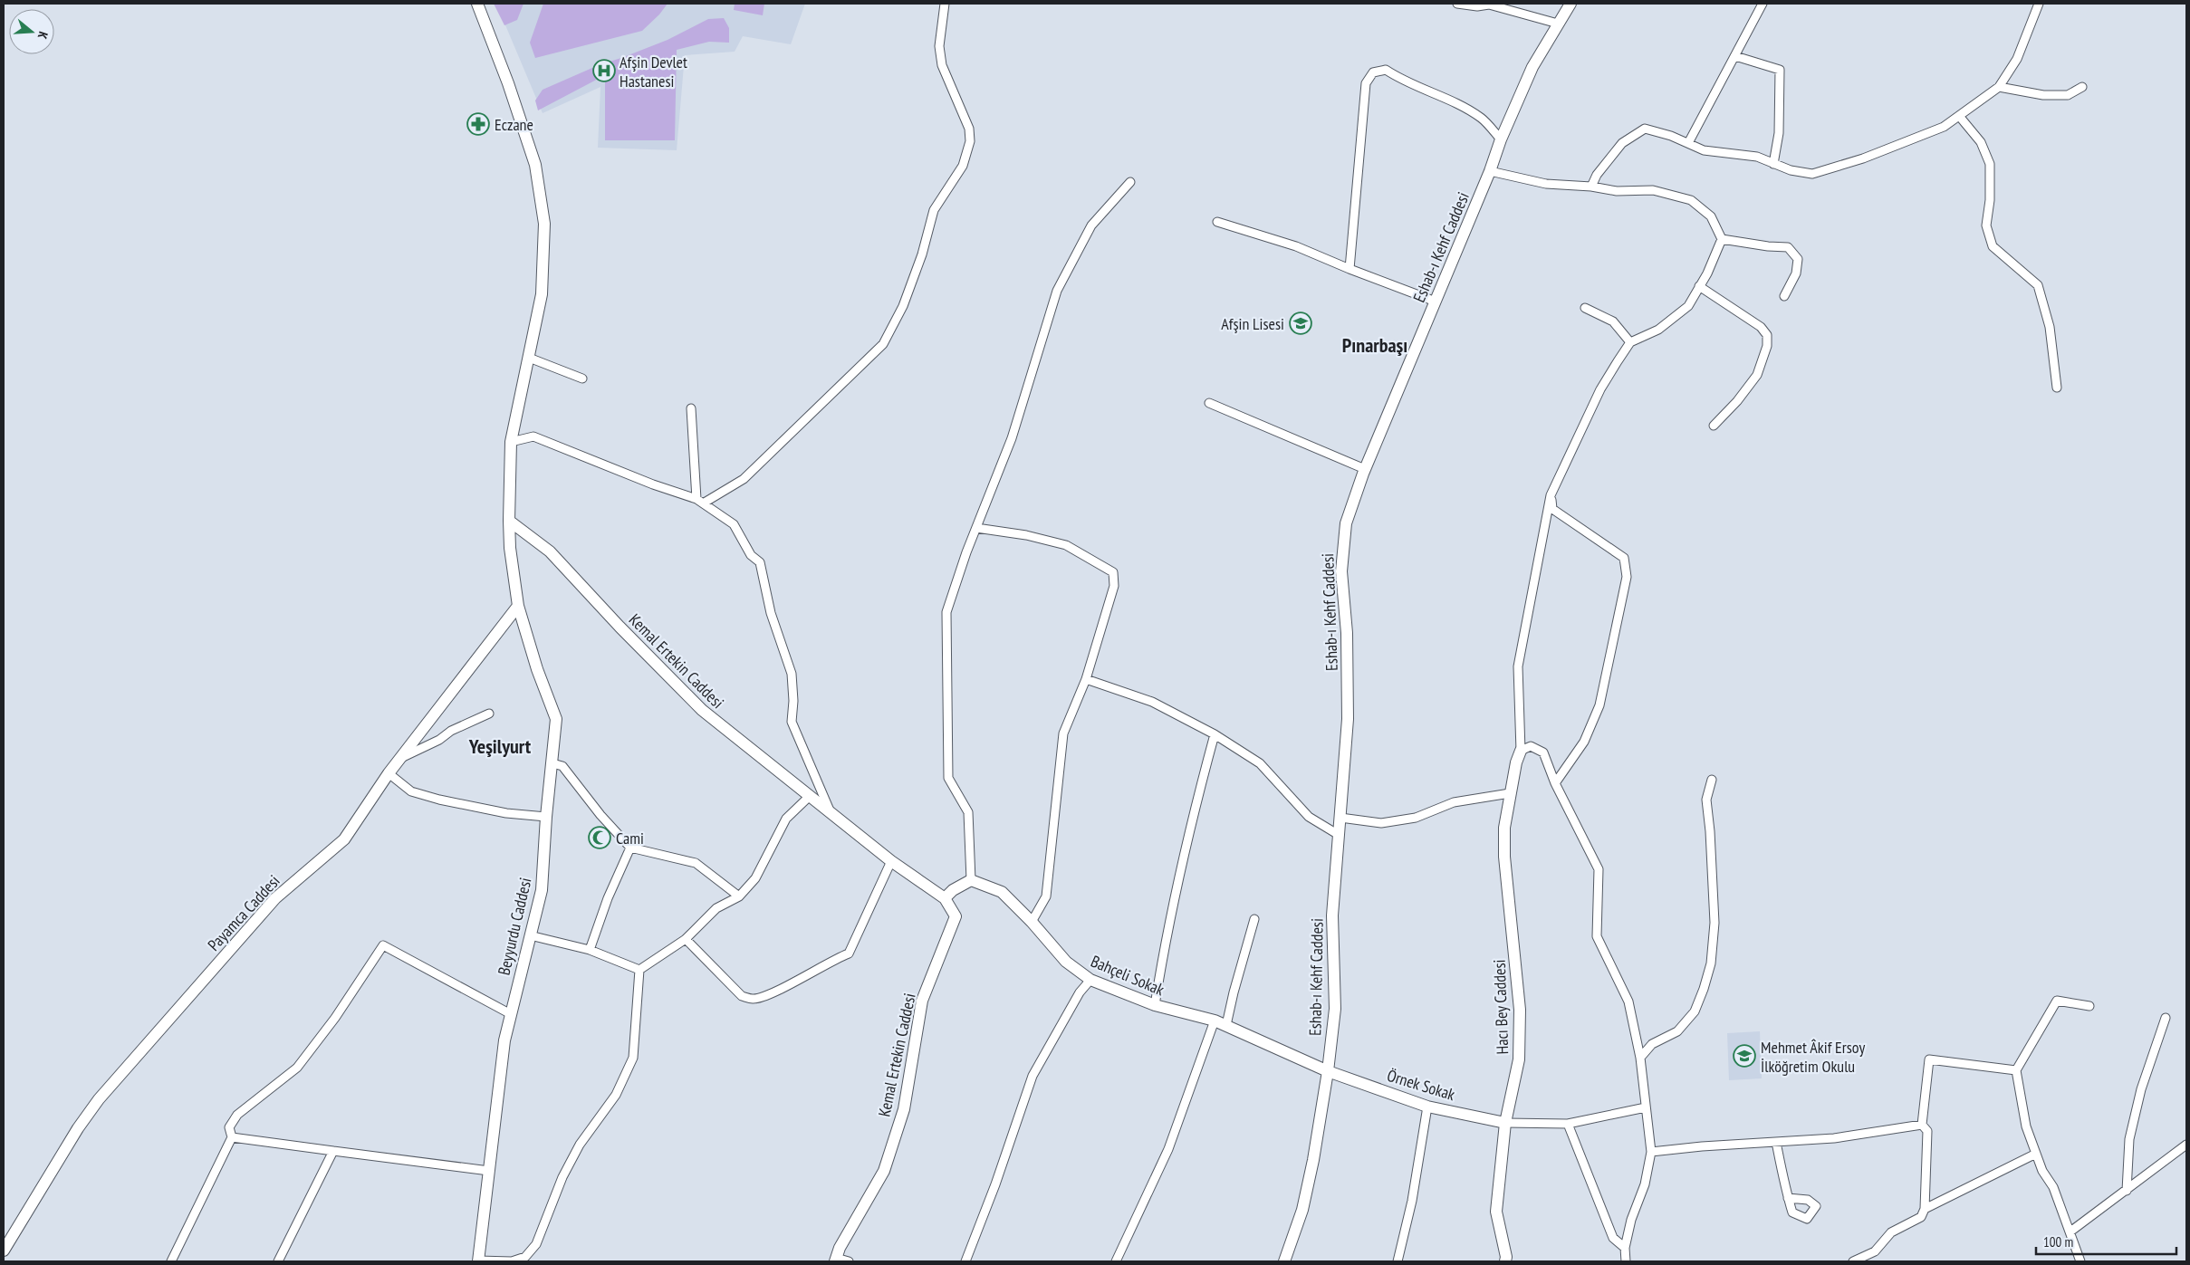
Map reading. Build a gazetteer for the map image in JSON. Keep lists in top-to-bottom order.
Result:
{
  "streets": {
    "street": [
      "Eshab-ı Kehf Caddesi",
      "Kemal Ertekin Caddesi",
      "Payamca Caddesi",
      "Beyyurdu Caddesi",
      "Bahçeli Sokak",
      "Hacı Bey Caddesi",
      "Örnek Sokak"
    ]
  },
  "crossings": [
    ["Eshab-ı Kehf Caddesi", "Bahçeli Sokak"],
    ["Eshab-ı Kehf Caddesi", "Örnek Sokak"],
    ["Kemal Ertekin Caddesi", "Beyyurdu Caddesi"],
    ["Payamca Caddesi", "Beyyurdu Caddesi"],
    ["Bahçeli Sokak", "Örnek Sokak"],
    ["Hacı Bey Caddesi", "Örnek Sokak"]
  ],
  "districts": ["Pınarbaşı", "Yeşilyurt"],
  "places": {
    "hospital": ["Afşin Devlet Hastanesi"],
    "pharmacy": ["Eczane"],
    "school or university": ["Afşin Lisesi", "Mehmet Âkif Ersoy İlköğretim Okulu"],
    "mosque": ["Cami"]
  },
  "scale_bar": "100 m",
  "north": "right"
}
